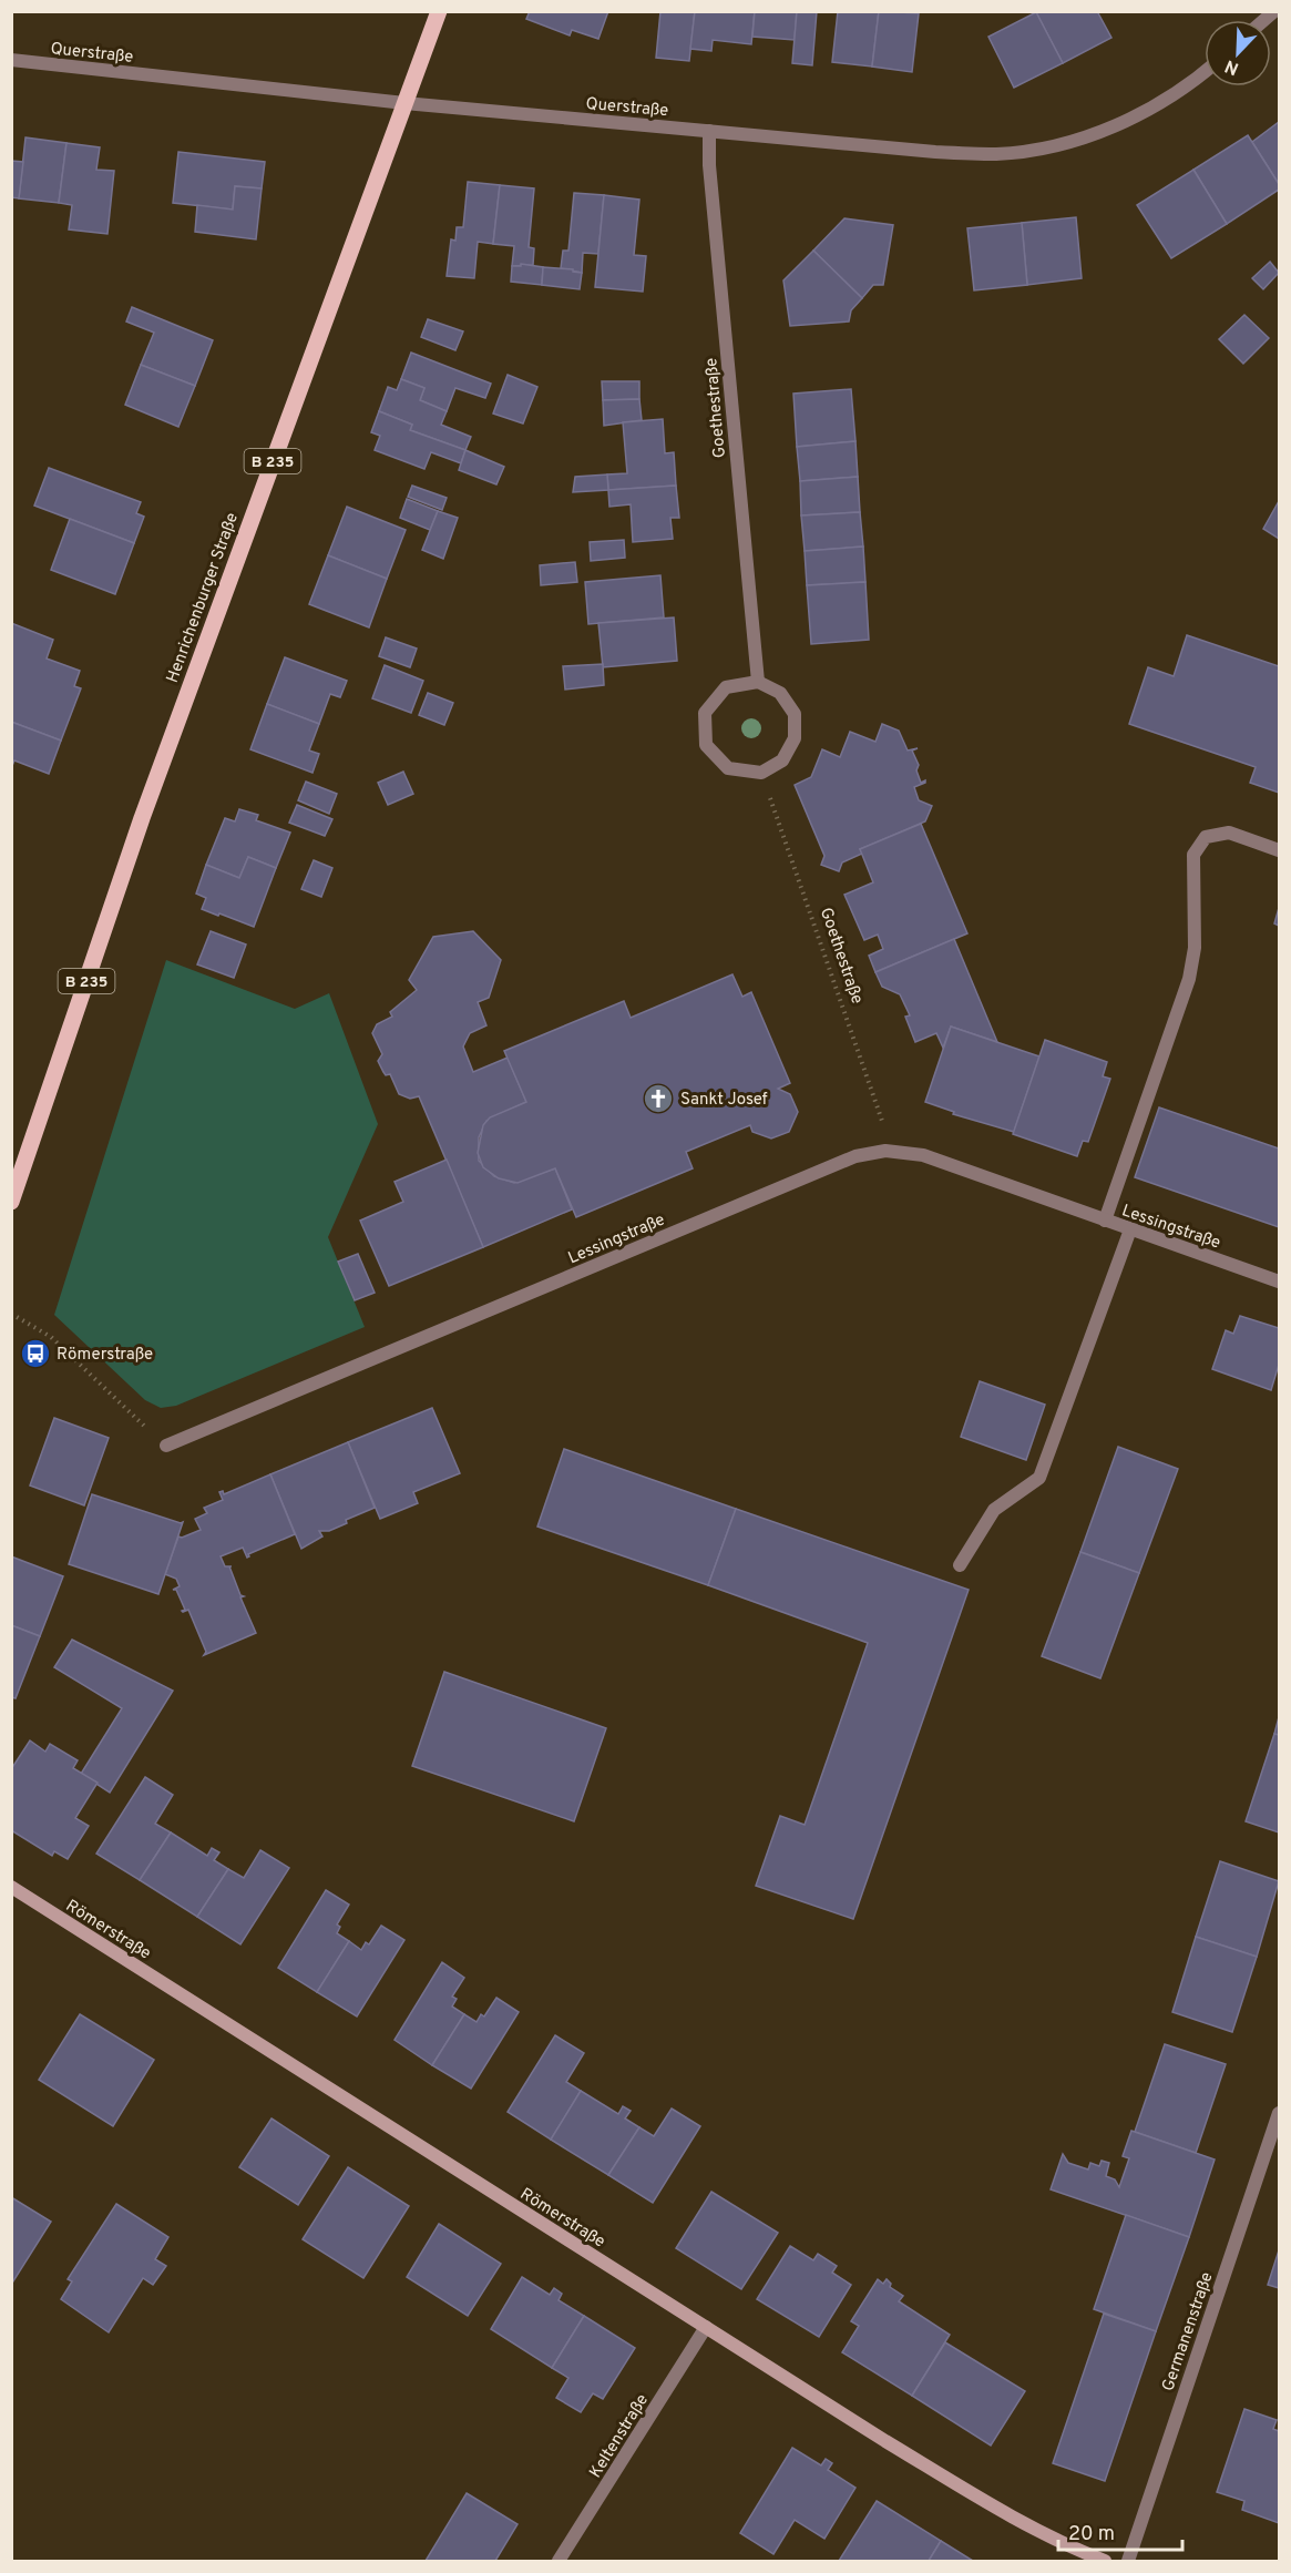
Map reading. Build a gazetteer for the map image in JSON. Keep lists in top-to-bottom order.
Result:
{
  "streets": {
    "main road": ["B 235", "Henrichenburger Straße", "Römerstraße"],
    "street": [
      "Querstraße",
      "Goethestraße",
      "Lessingstraße",
      "Germanenstraße",
      "Keltenstraße"
    ]
  },
  "crossings": [
    ["Querstraße", "Goethestraße"],
    ["Querstraße", "Henrichenburger Straße"],
    ["Goethestraße", "Lessingstraße"],
    ["Römerstraße", "Keltenstraße"]
  ],
  "places": {
    "church": ["Sankt Josef"],
    "bus stop": ["Römerstraße"]
  },
  "scale_bar": "20 m",
  "north": "bottom left"
}
